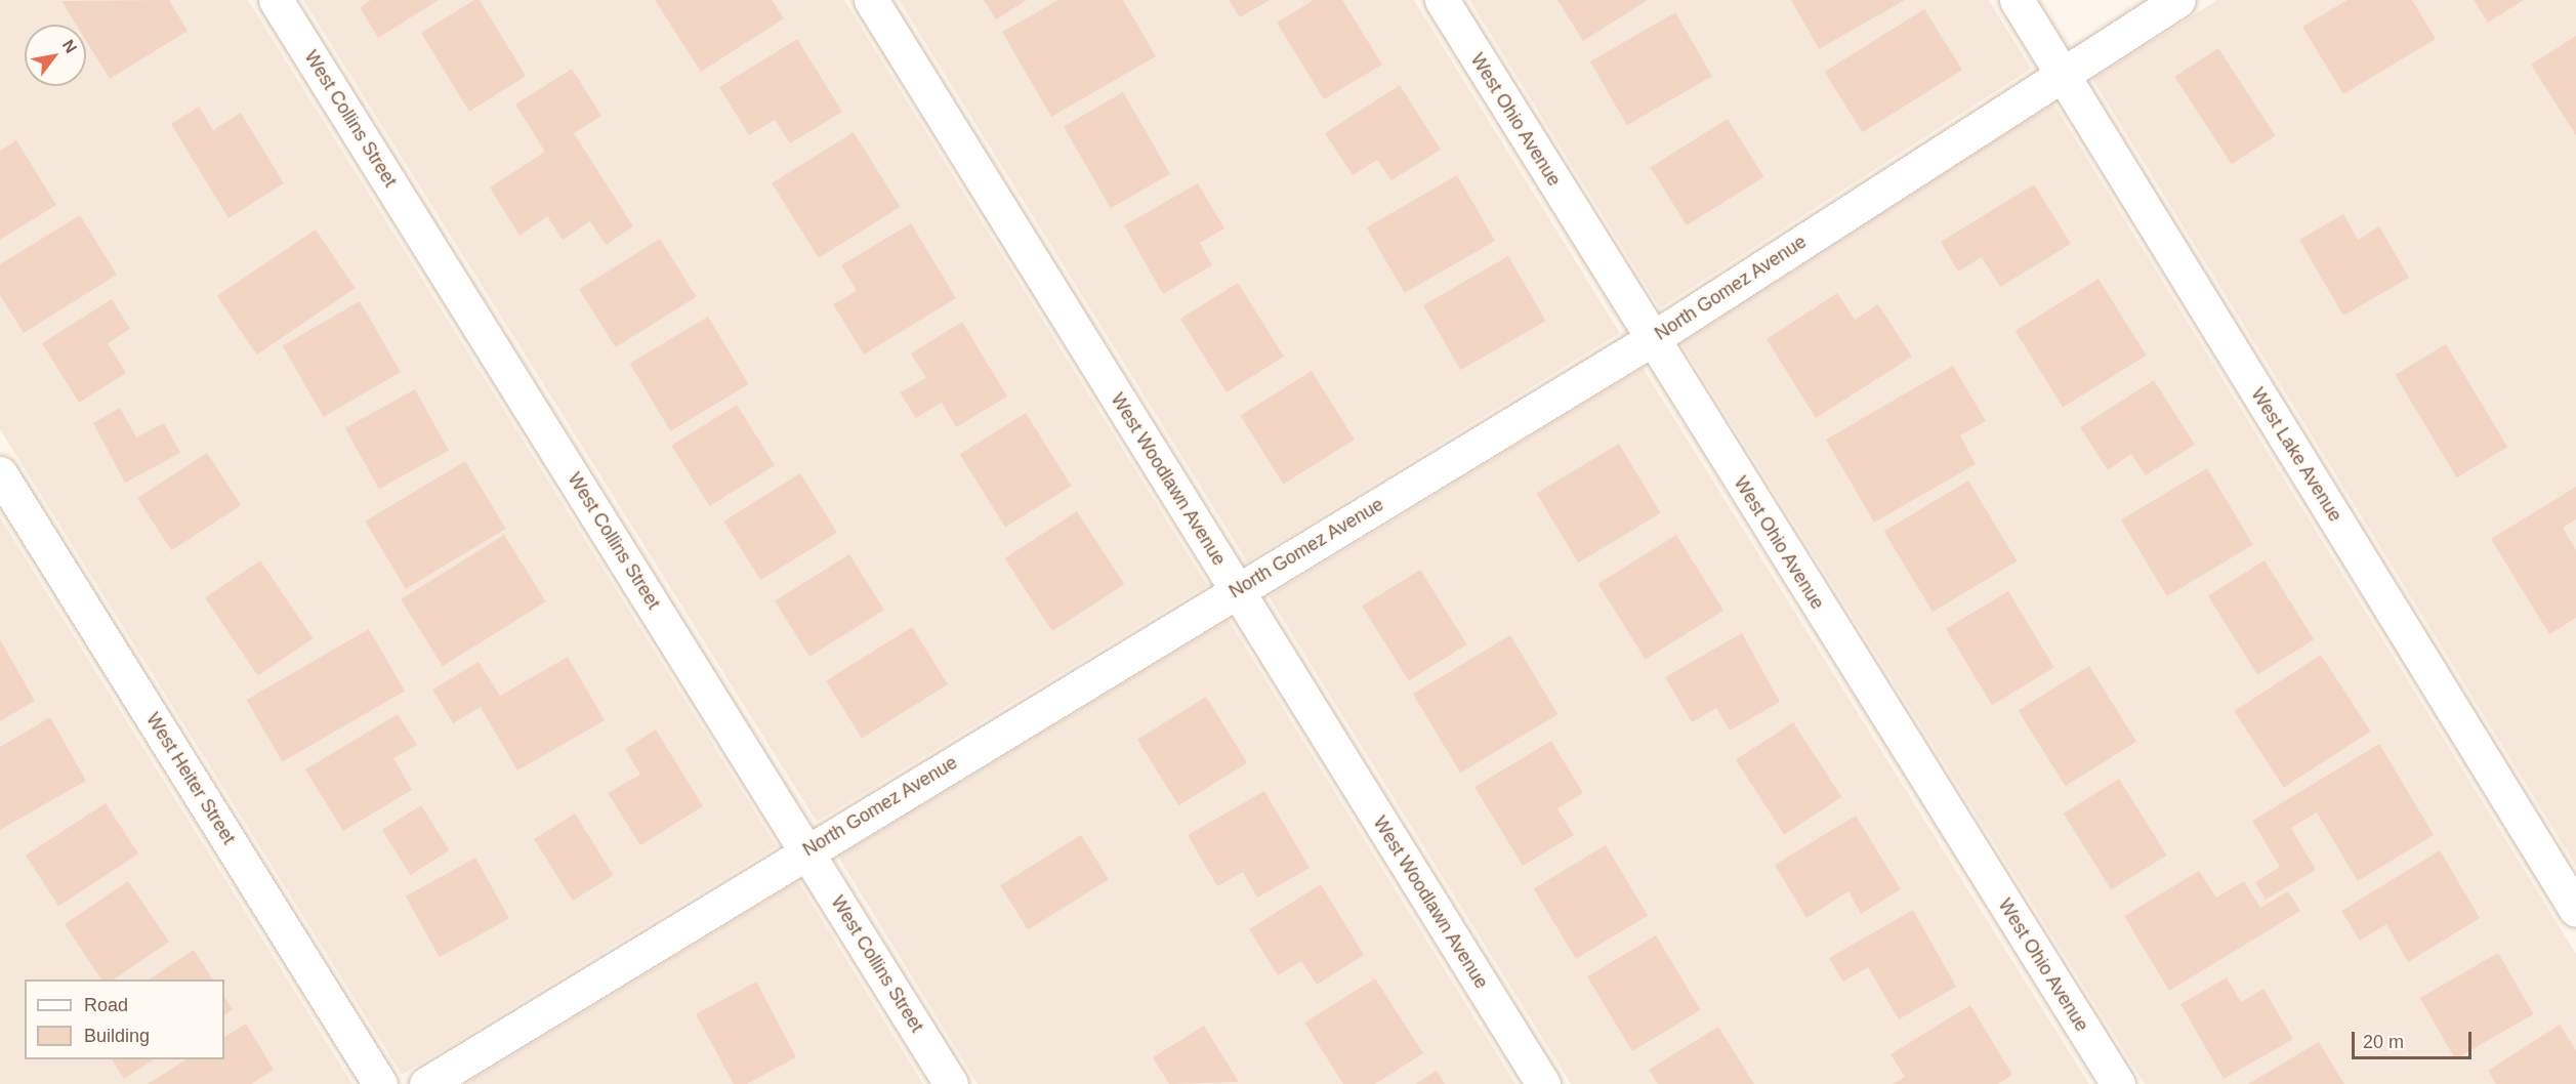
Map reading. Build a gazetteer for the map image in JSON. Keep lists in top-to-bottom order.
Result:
{
  "streets": {
    "street": [
      "West Collins Street",
      "West Ohio Avenue",
      "North Gomez Avenue",
      "West Lake Avenue",
      "West Woodlawn Avenue",
      "West Heiter Street"
    ]
  },
  "crossings": [
    ["West Collins Street", "North Gomez Avenue"],
    ["West Ohio Avenue", "North Gomez Avenue"],
    ["North Gomez Avenue", "West Lake Avenue"],
    ["North Gomez Avenue", "West Woodlawn Avenue"]
  ],
  "legend": ["Road", "Building"],
  "scale_bar": "20 m",
  "north": "top right"
}
